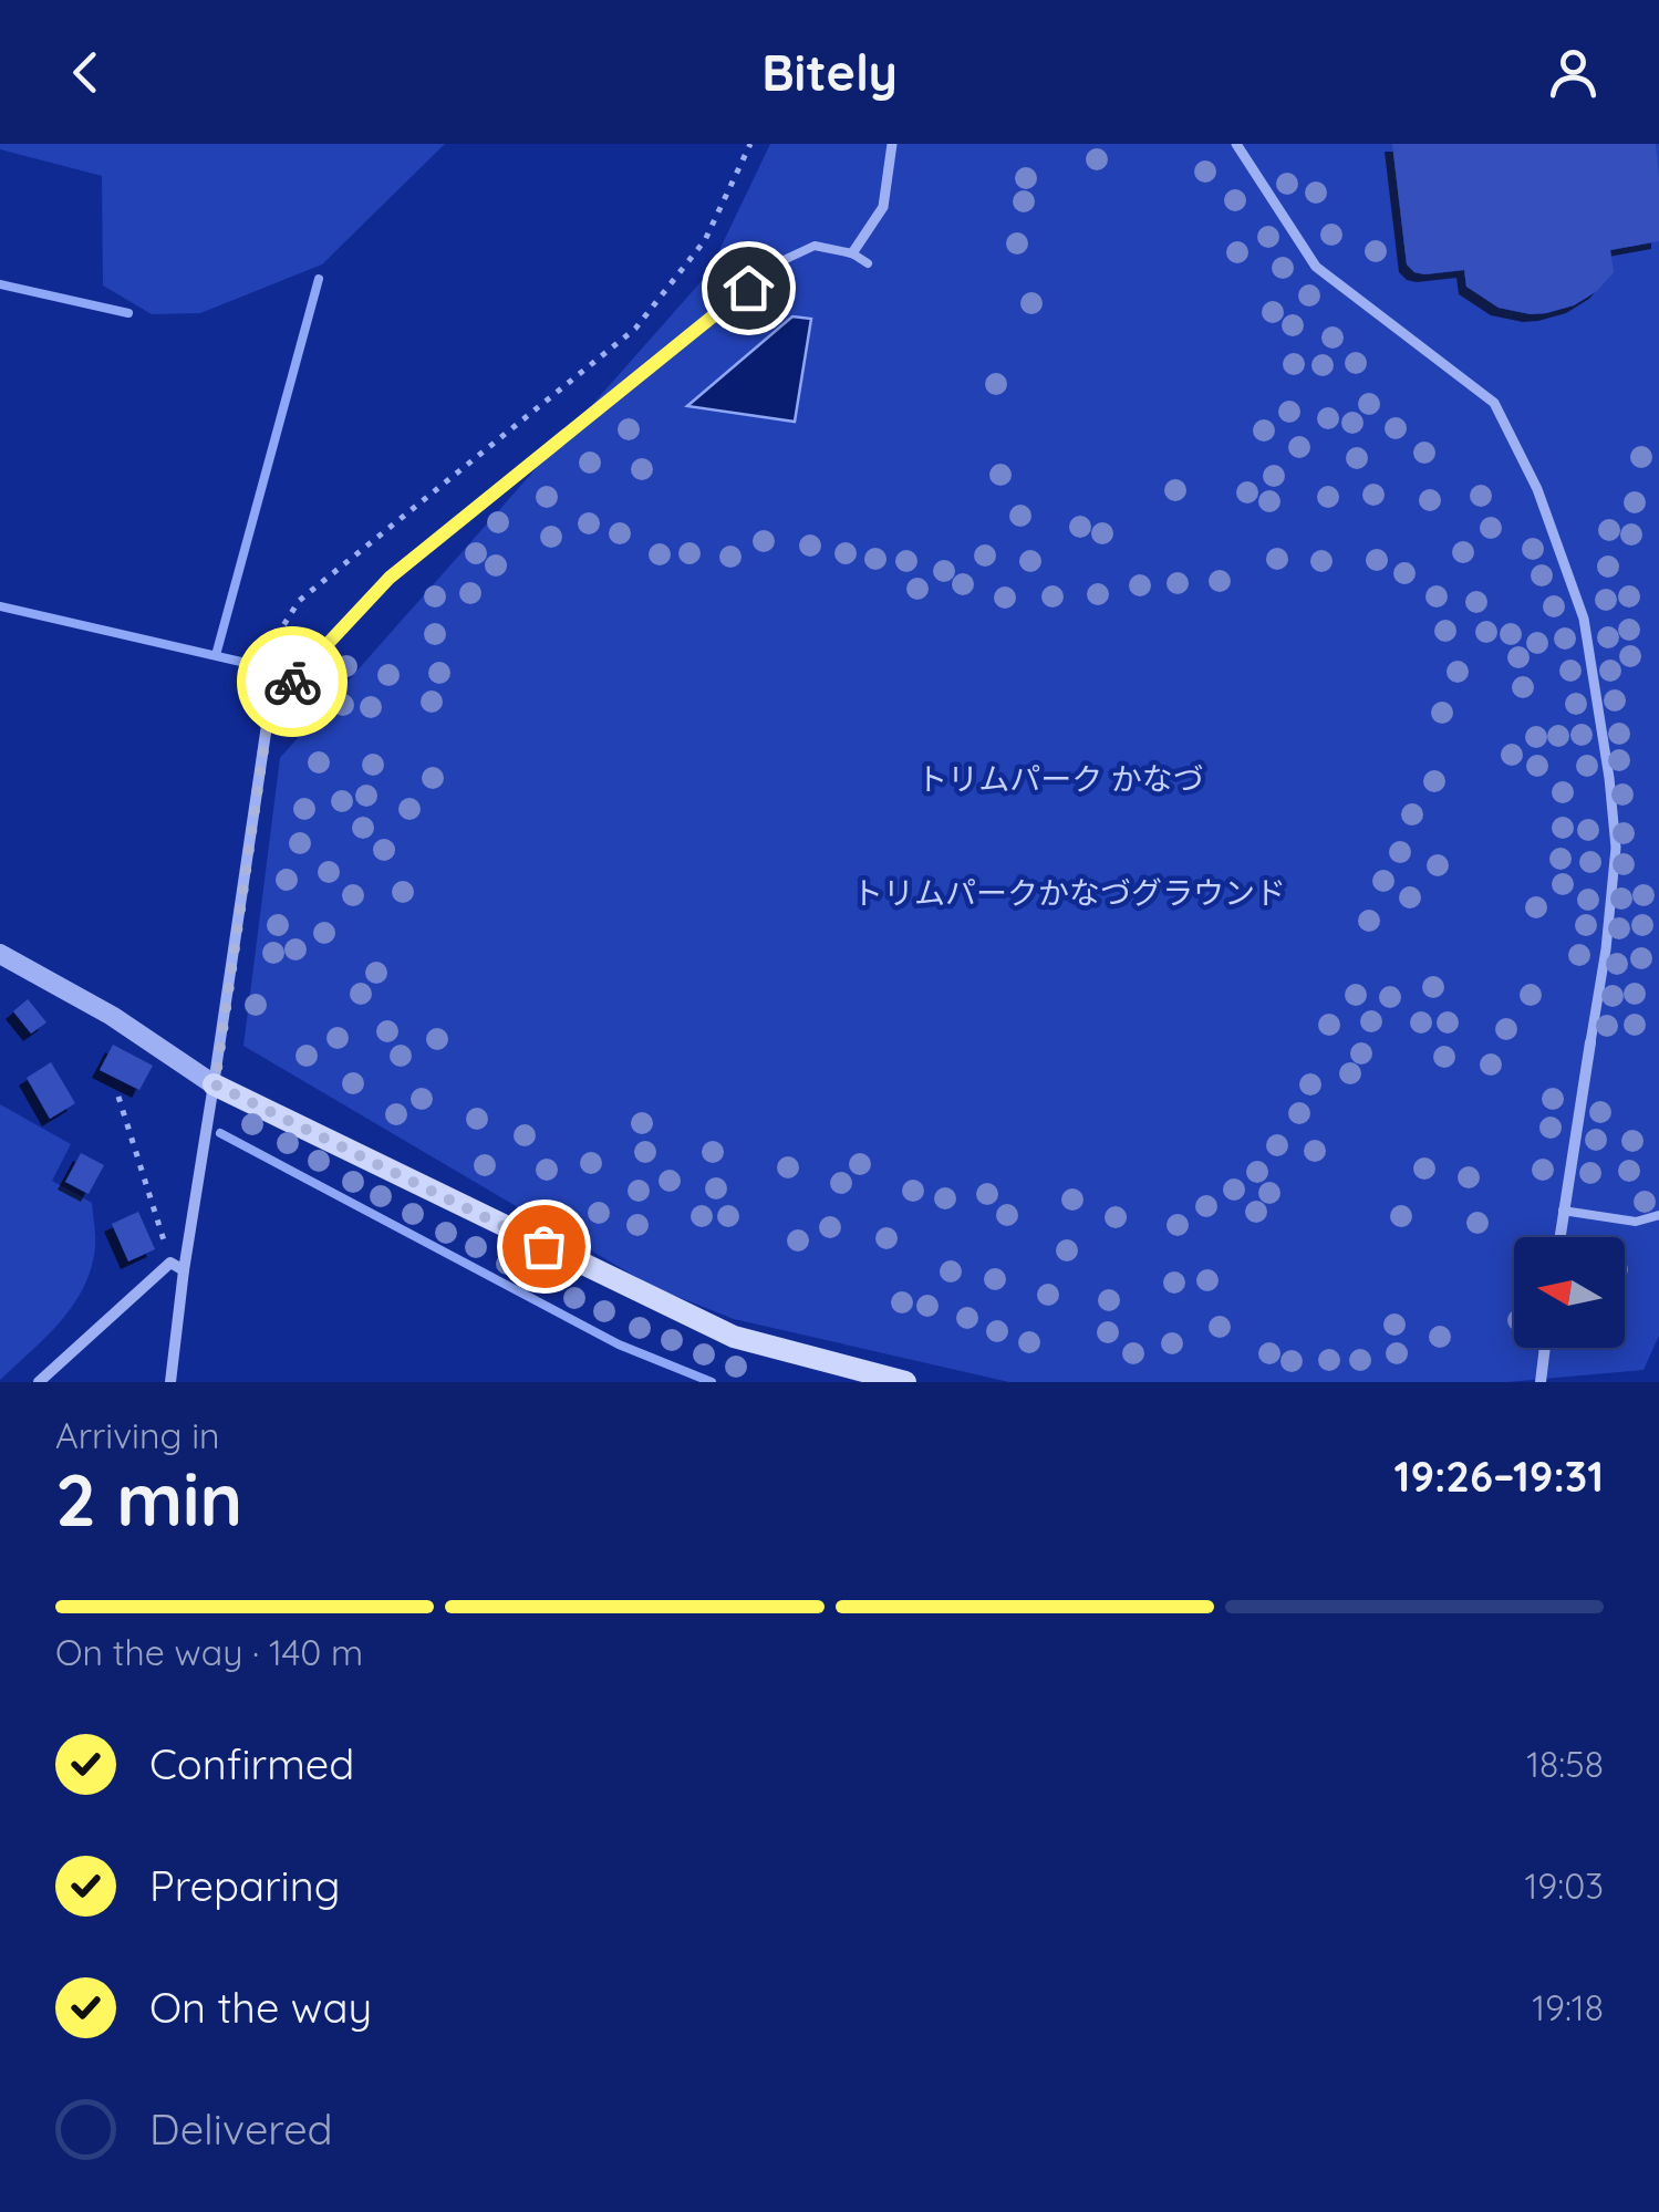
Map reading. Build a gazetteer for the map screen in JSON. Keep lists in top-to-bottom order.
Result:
{
  "parks": ["トリムパーク かなづ", "トリムパークかなづグラウンド"],
  "north": "left",
  "page": {
    "header": "Bitely",
    "heading": ["2 min", "Arriving in", "19:26–19:31"],
    "bar": "On the way · 140 m",
    "list": [
      ["Confirmed", "18:58"],
      ["Preparing", "19:03"],
      ["On the way", "19:18"],
      "Delivered"
    ]
  }
}
